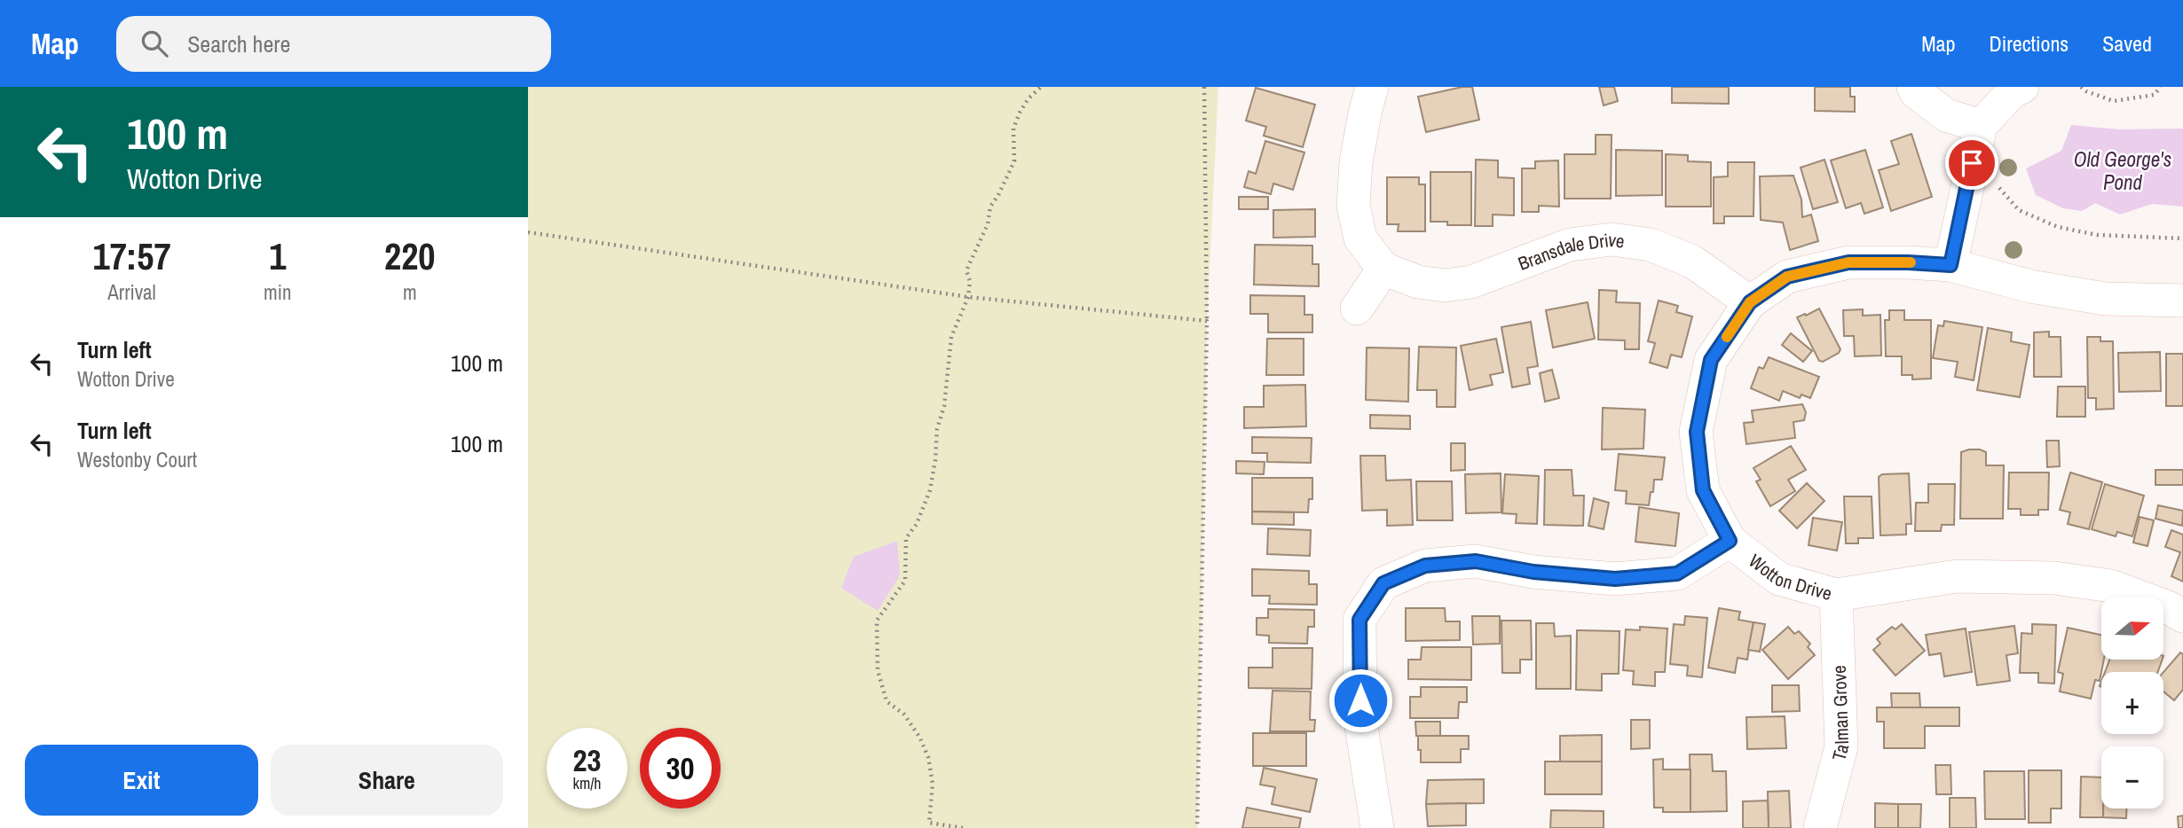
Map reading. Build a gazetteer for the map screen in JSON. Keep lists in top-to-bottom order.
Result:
{
  "streets": {
    "street": ["Bransdale Drive", "Wotton Drive", "Talman Grove"]
  },
  "crossings": [
    ["Bransdale Drive", "Wotton Drive"],
    ["Wotton Drive", "Talman Grove"]
  ],
  "water": ["Old George's Pond"],
  "north": "right",
  "page": {
    "header": "Map",
    "search": "Search here",
    "nav": ["Map", "Directions", "Saved"],
    "turn": ["100 m", "Wotton Drive"],
    "eta": [
      "17:57",
      "Arrival",
      "1",
      "min",
      "220",
      "m"
    ],
    "list": [
      {
        "name": "Turn left",
        "note": "Wotton Drive",
        "value": "100 m"
      },
      {
        "name": "Turn left",
        "note": "Westonby Court",
        "value": "100 m"
      }
    ],
    "map_buttons": ["+", "−"],
    "speed": "23 km/h",
    "limit": "30",
    "buttons": ["Exit", "Share"]
  }
}
